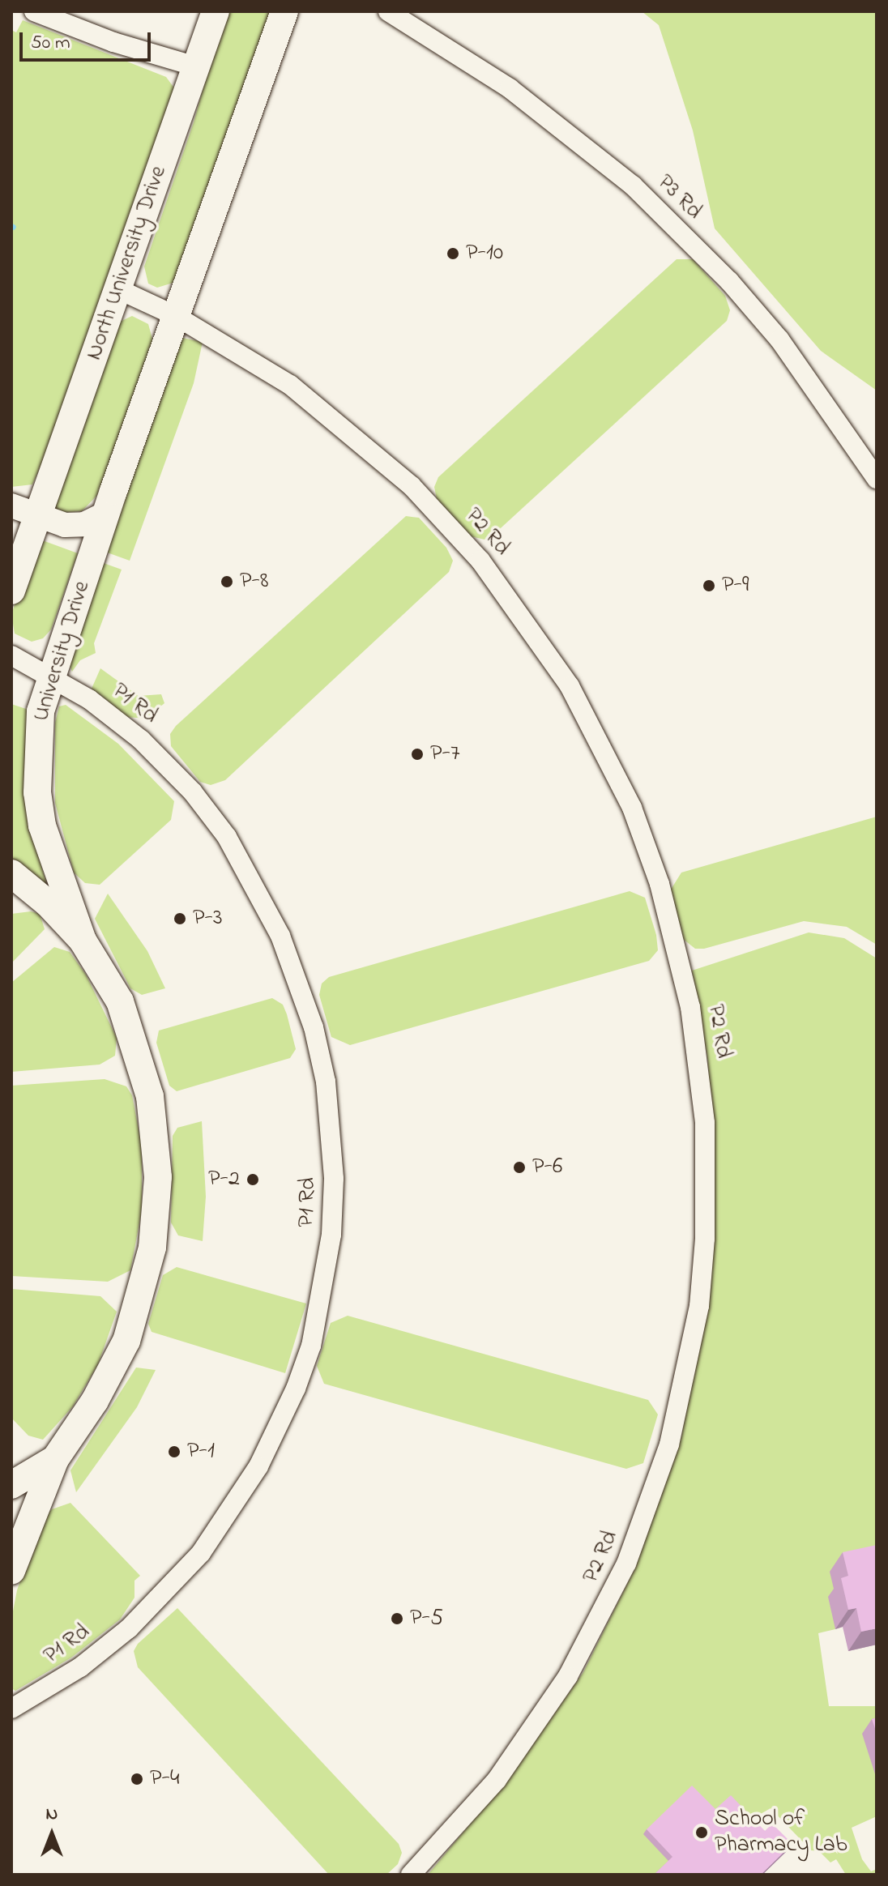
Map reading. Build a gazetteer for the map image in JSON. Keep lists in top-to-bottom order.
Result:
{
  "streets": {
    "main road": ["North University Drive", "University Drive"],
    "street": ["P3 Rd", "P2 Rd", "P1 Rd"]
  },
  "crossings": [
    ["North University Drive", "P2 Rd"],
    ["University Drive", "P1 Rd"]
  ],
  "places": [
    "P-10",
    "P-8",
    "P-9",
    "P-7",
    "P-3",
    "P-6",
    "P-2",
    "P-1",
    "P-5",
    "P-4",
    "School of Pharmacy Lab"
  ],
  "scale_bar": "50 m",
  "north": "top"
}
